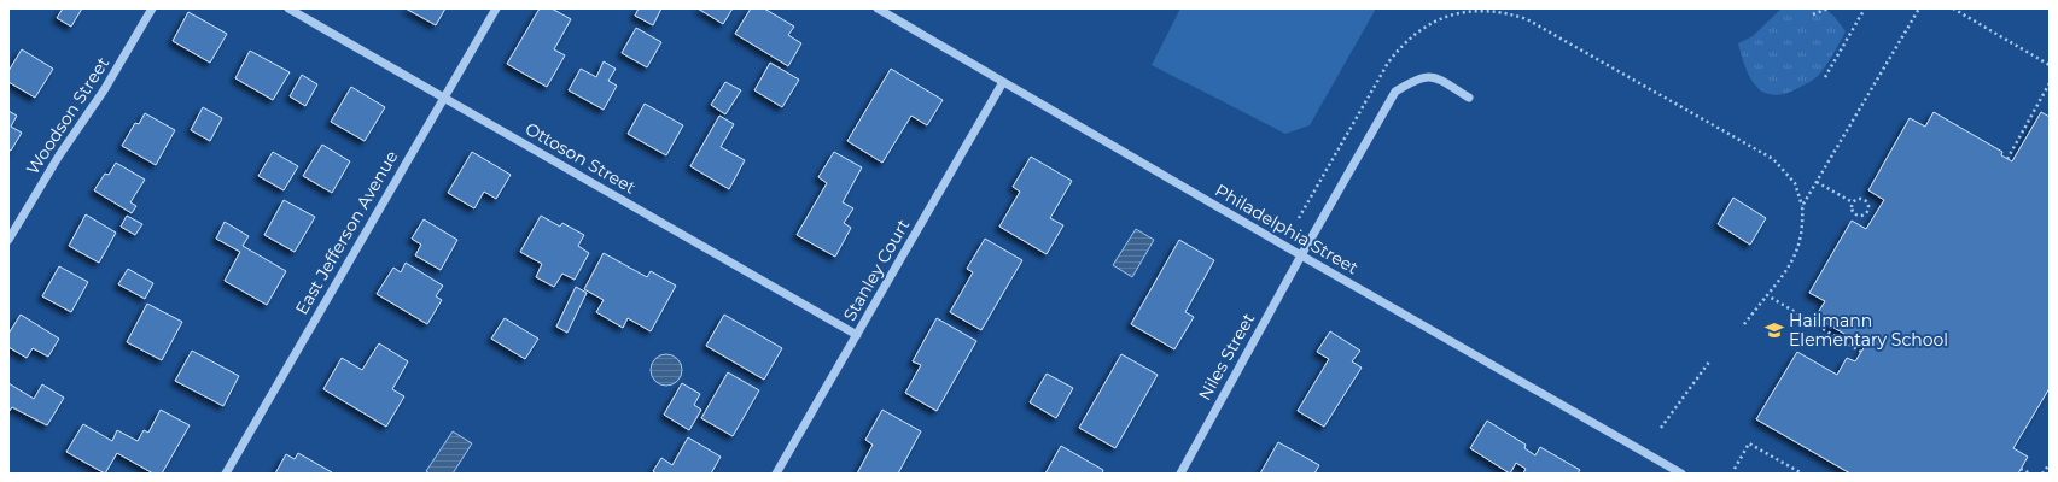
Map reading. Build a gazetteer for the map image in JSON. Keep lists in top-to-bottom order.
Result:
{
  "streets": {
    "street": [
      "Woodson Street",
      "Ottoson Street",
      "Philadelphia Street",
      "East Jefferson Avenue",
      "Stanley Court",
      "Niles Street"
    ]
  },
  "crossings": [
    ["Ottoson Street", "East Jefferson Avenue"],
    ["Ottoson Street", "Stanley Court"],
    ["Philadelphia Street", "Stanley Court"],
    ["Philadelphia Street", "Niles Street"]
  ],
  "places": {
    "school or university": ["Hailmann Elementary School"]
  }
}
